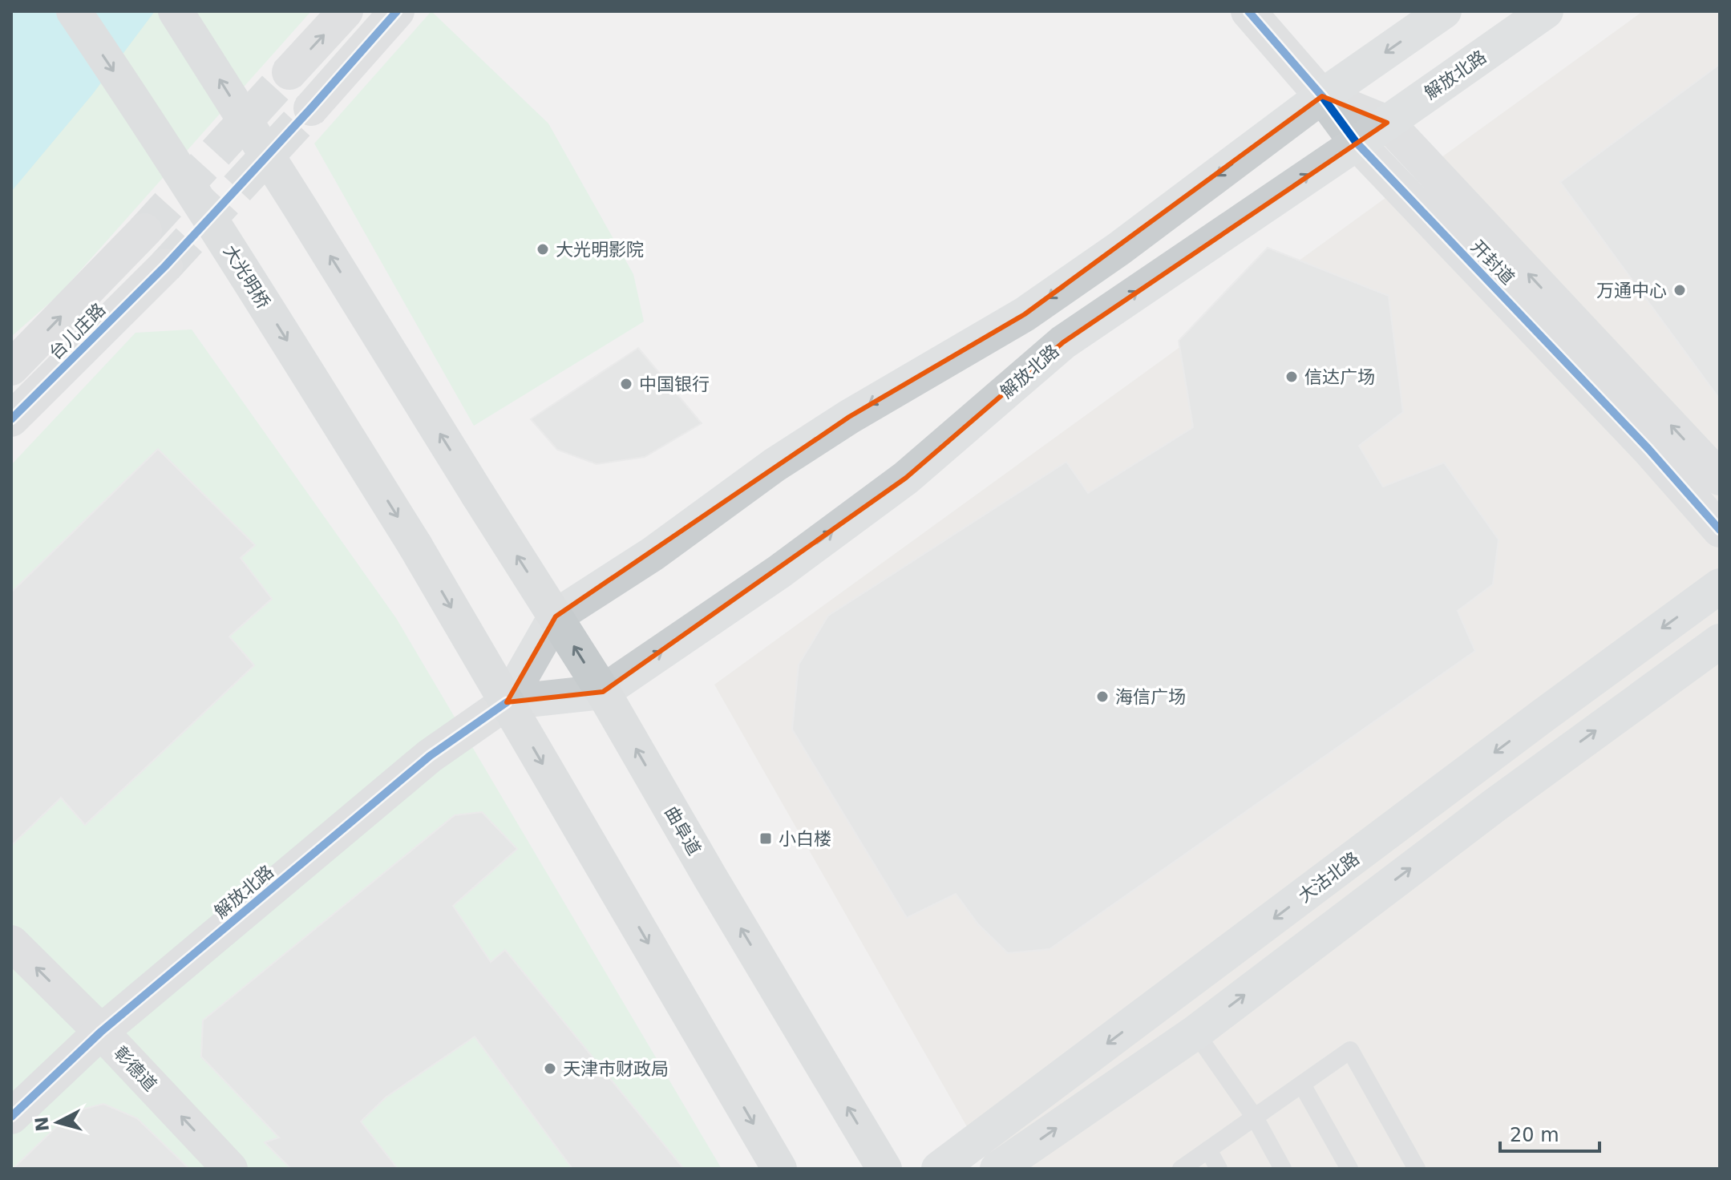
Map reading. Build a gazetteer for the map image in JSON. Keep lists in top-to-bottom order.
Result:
{
  "streets": {
    "main road": [
      "解放北路",
      "大光明桥",
      "曲阜道",
      "大沽北路"
    ],
    "street": ["开封道", "台儿庄路", "彰德道"]
  },
  "crossings": [
    ["解放北路", "开封道"],
    ["解放北路", "大光明桥"],
    ["解放北路", "曲阜道"],
    ["解放北路", "彰德道"]
  ],
  "one_way": ["大光明桥", "彰德道"],
  "places": {
    "other": [
      "大光明影院",
      "万通中心",
      "信达广场",
      "中国银行",
      "海信广场",
      "天津市财政局"
    ],
    "transit": ["小白楼"]
  },
  "scale_bar": "20 m",
  "north": "left"
}
